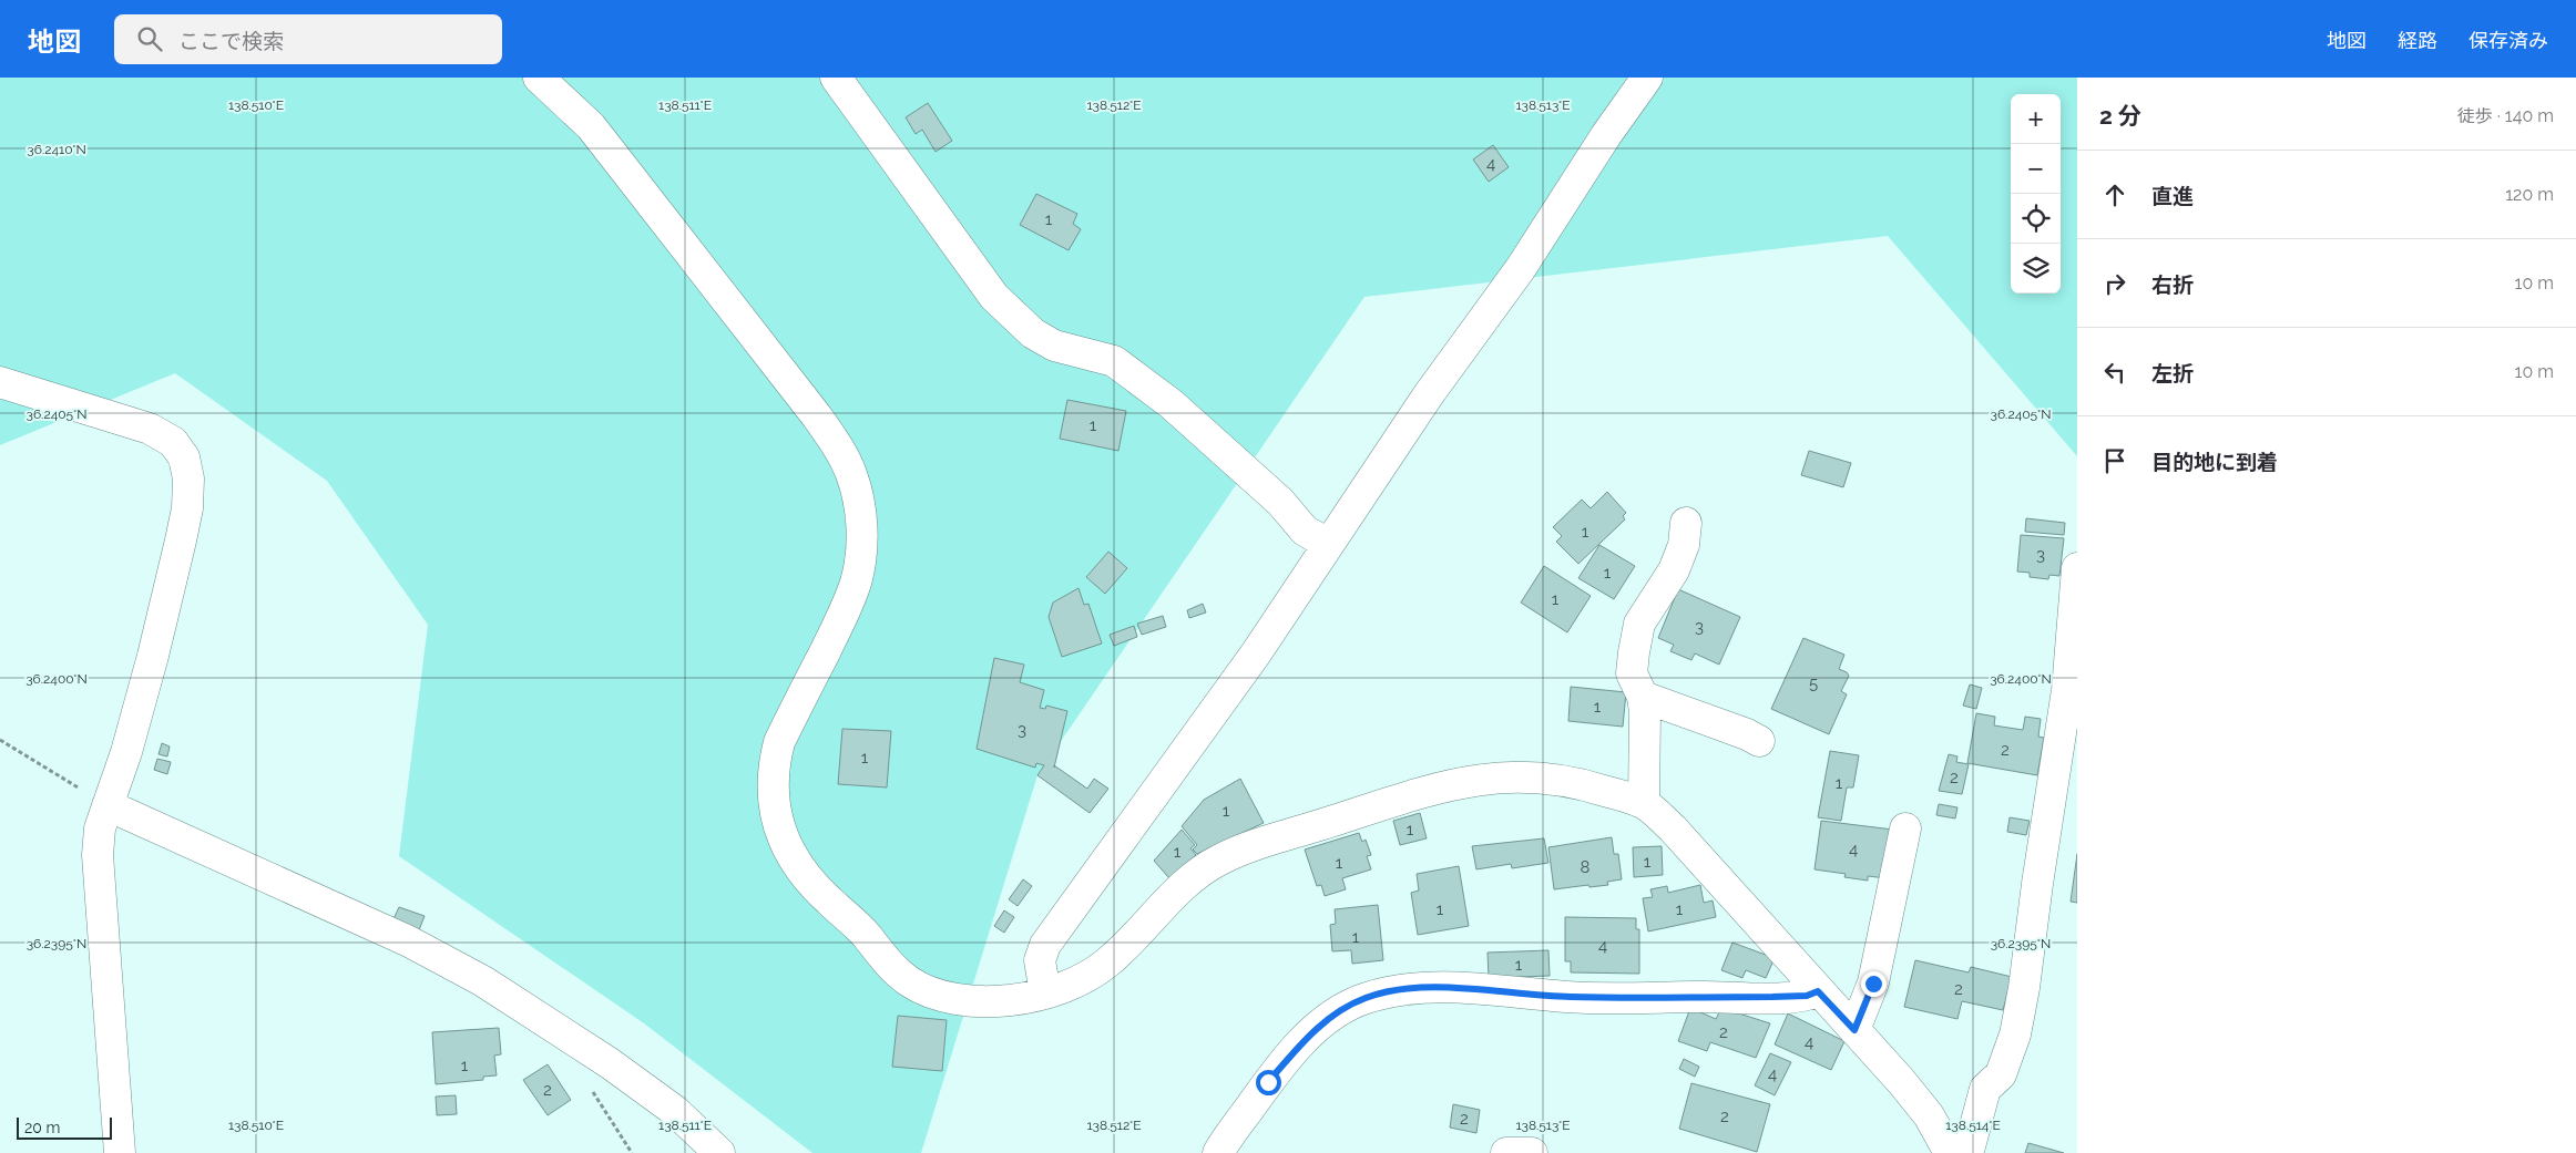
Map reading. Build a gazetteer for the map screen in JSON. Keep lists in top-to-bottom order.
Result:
{
  "house_numbers": [
    "4",
    "1",
    "1",
    "1",
    "3",
    "1",
    "1",
    "3",
    "5",
    "1",
    "3",
    "2",
    "1",
    "2",
    "1",
    "1",
    "1",
    "4",
    "1",
    "1",
    "1",
    "8",
    "1",
    "1",
    "1",
    "4",
    "1",
    "2",
    "2",
    "4",
    "1",
    "4",
    "2",
    "2",
    "2"
  ],
  "scale_bar": "20 m",
  "page": {
    "header": "地図",
    "search": "ここで検索",
    "nav": ["地図", "経路", "保存済み"],
    "heading": ["2 分", "徒歩 · 140 m"],
    "map_buttons": ["+", "−"],
    "list": [
      ["直進", "120 m"],
      ["右折", "10 m"],
      ["左折", "10 m"],
      "目的地に到着"
    ],
    "scale": "20 m"
  },
  "coordinates": [
    "138.510°E",
    "138.511°E",
    "138.512°E",
    "138.513°E",
    "36.2410°N",
    "36.2405°N",
    "36.2400°N",
    "36.2395°N",
    "138.514°E"
  ]
}
